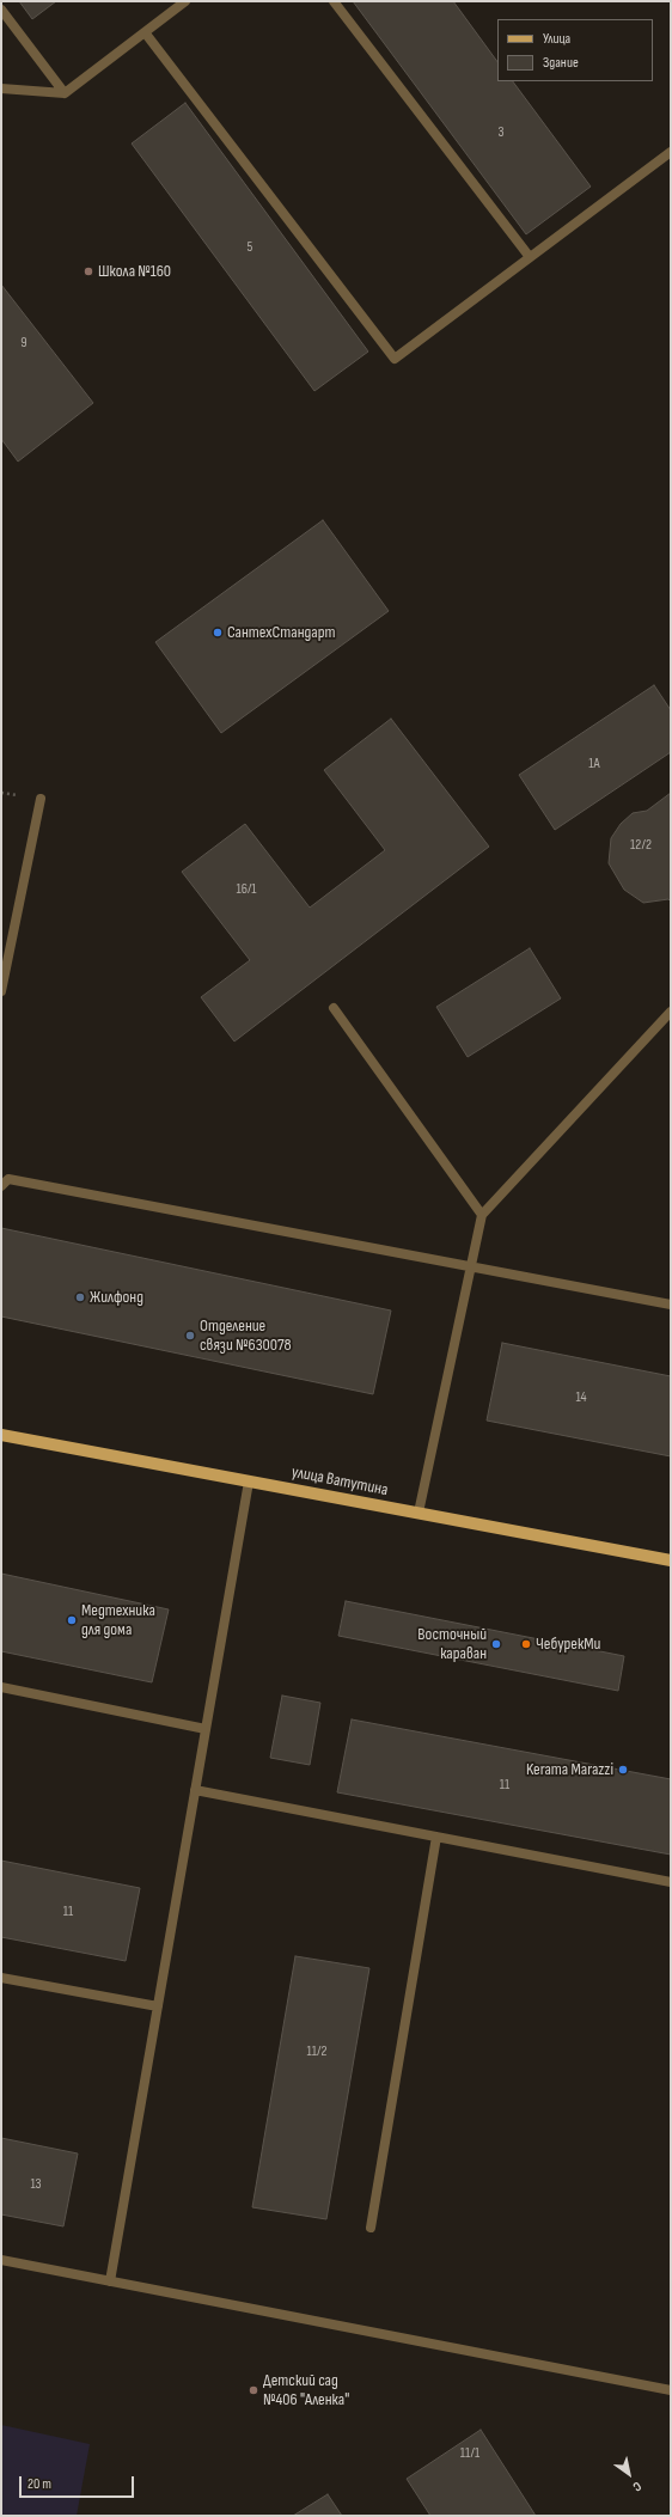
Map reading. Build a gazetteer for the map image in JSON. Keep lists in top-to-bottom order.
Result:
{
  "streets": {
    "main road": ["улица Ватутина"]
  },
  "places": [
    "Школа №160",
    "СантехСтандарт",
    "Жилфонд",
    "Отделение связи №630078",
    "Медтехника для дома",
    "Восточный караван",
    "ЧебурекМи",
    "Kerama Marazzi",
    "Детский сад №406 \"Аленка\""
  ],
  "house_numbers": [
    "3",
    "5",
    "9",
    "1А",
    "12/2",
    "16/1",
    "14",
    "11",
    "11",
    "11/2",
    "13",
    "11/1"
  ],
  "legend": ["Улица", "Здание"],
  "scale_bar": "20 m",
  "north": "bottom right"
}
